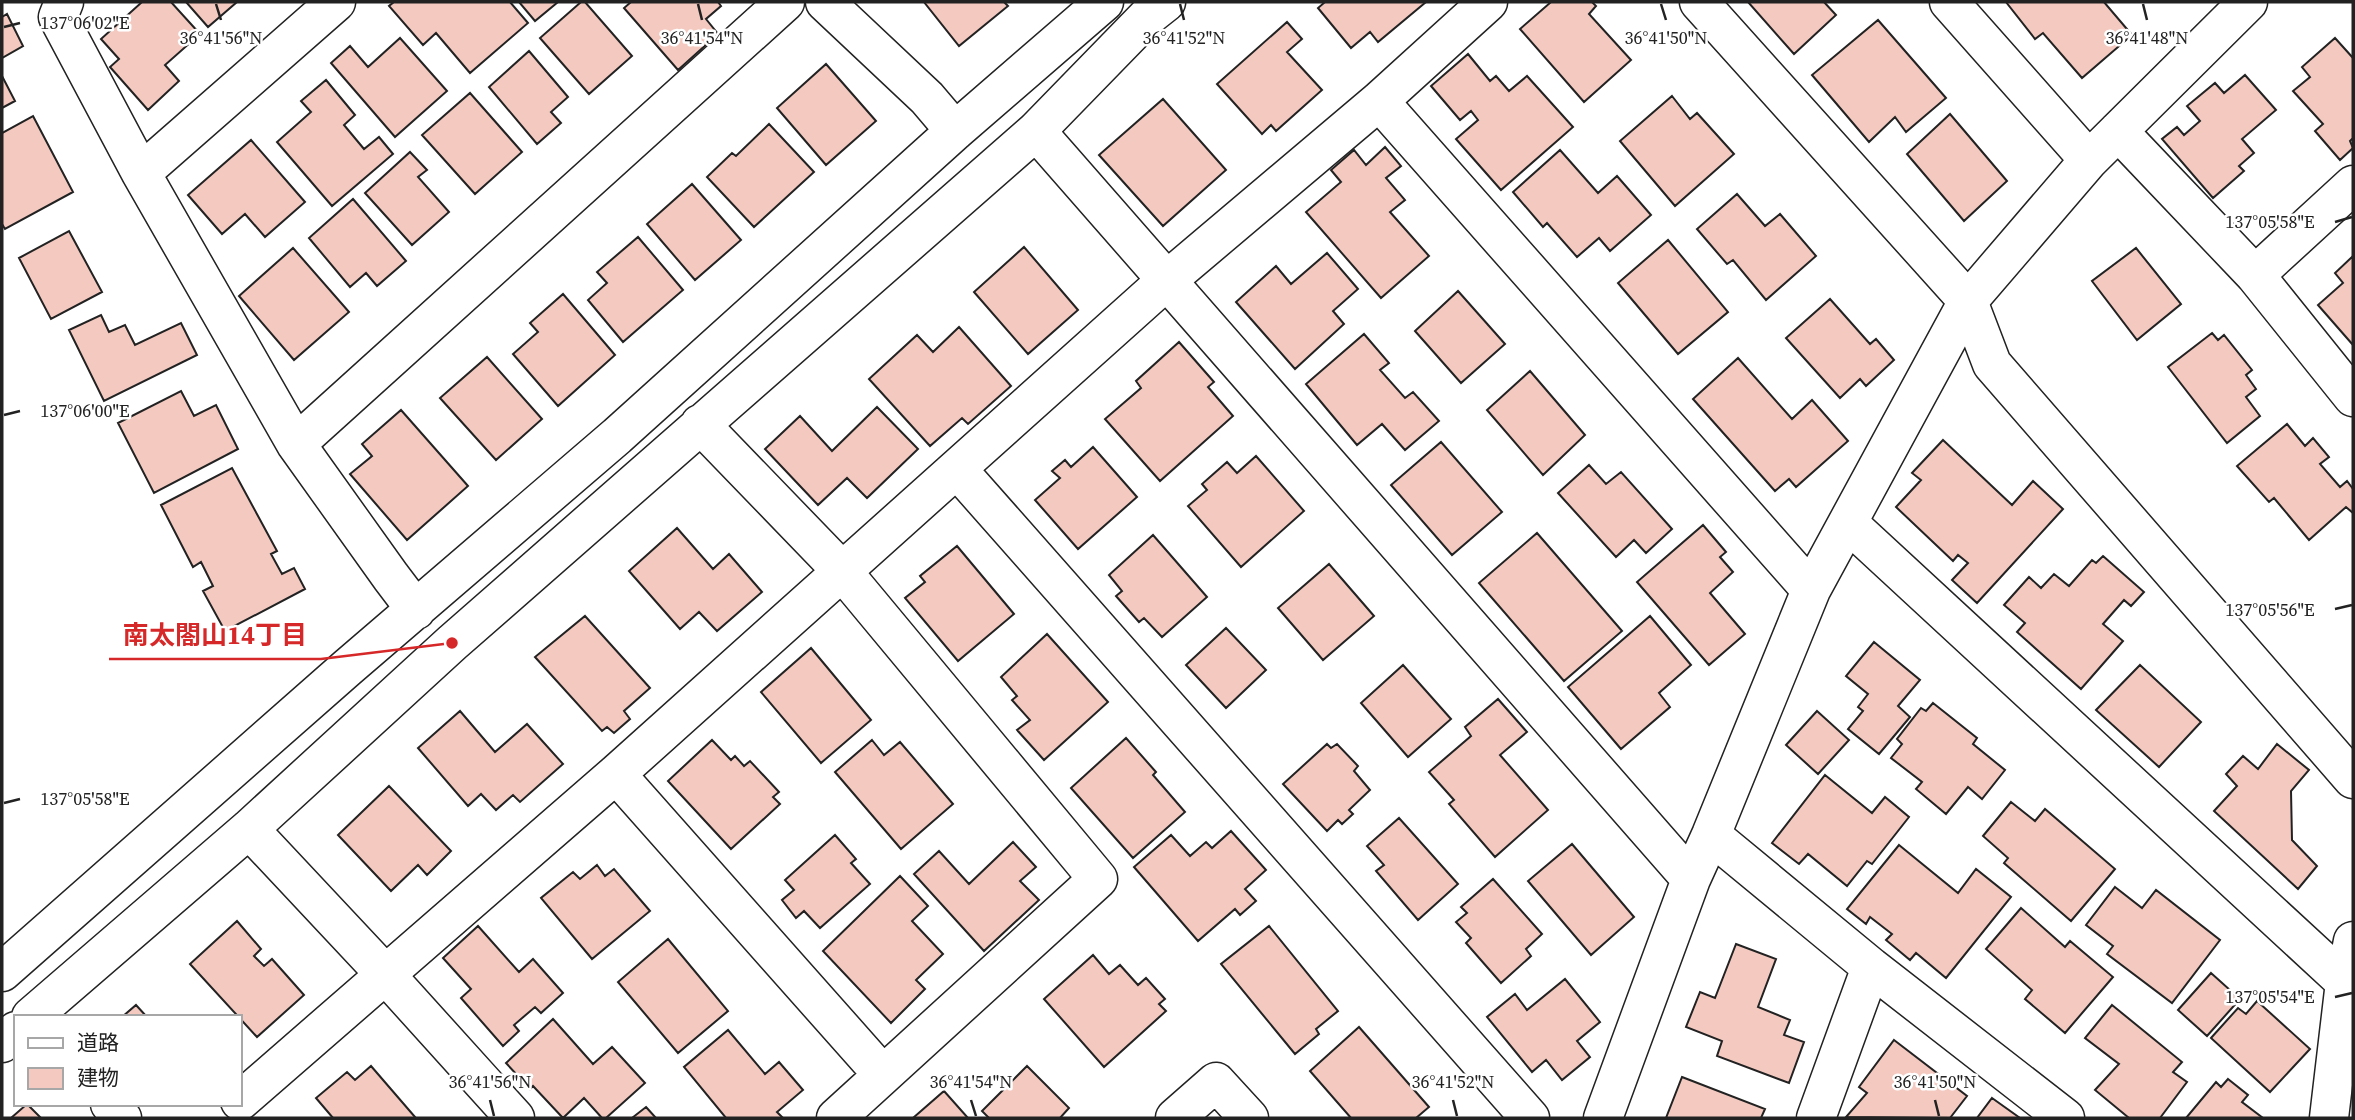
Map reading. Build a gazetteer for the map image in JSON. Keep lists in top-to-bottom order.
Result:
{
  "places": ["南太閤山14丁目"],
  "legend": ["道路", "建物"],
  "coordinates": [
    "137°06'02\"E",
    "36°41'48\"N",
    "36°41'56\"N",
    "36°41'54\"N",
    "36°41'52\"N",
    "36°41'50\"N",
    "137°05'58\"E",
    "137°06'00\"E",
    "137°05'56\"E",
    "137°05'54\"E"
  ]
}
